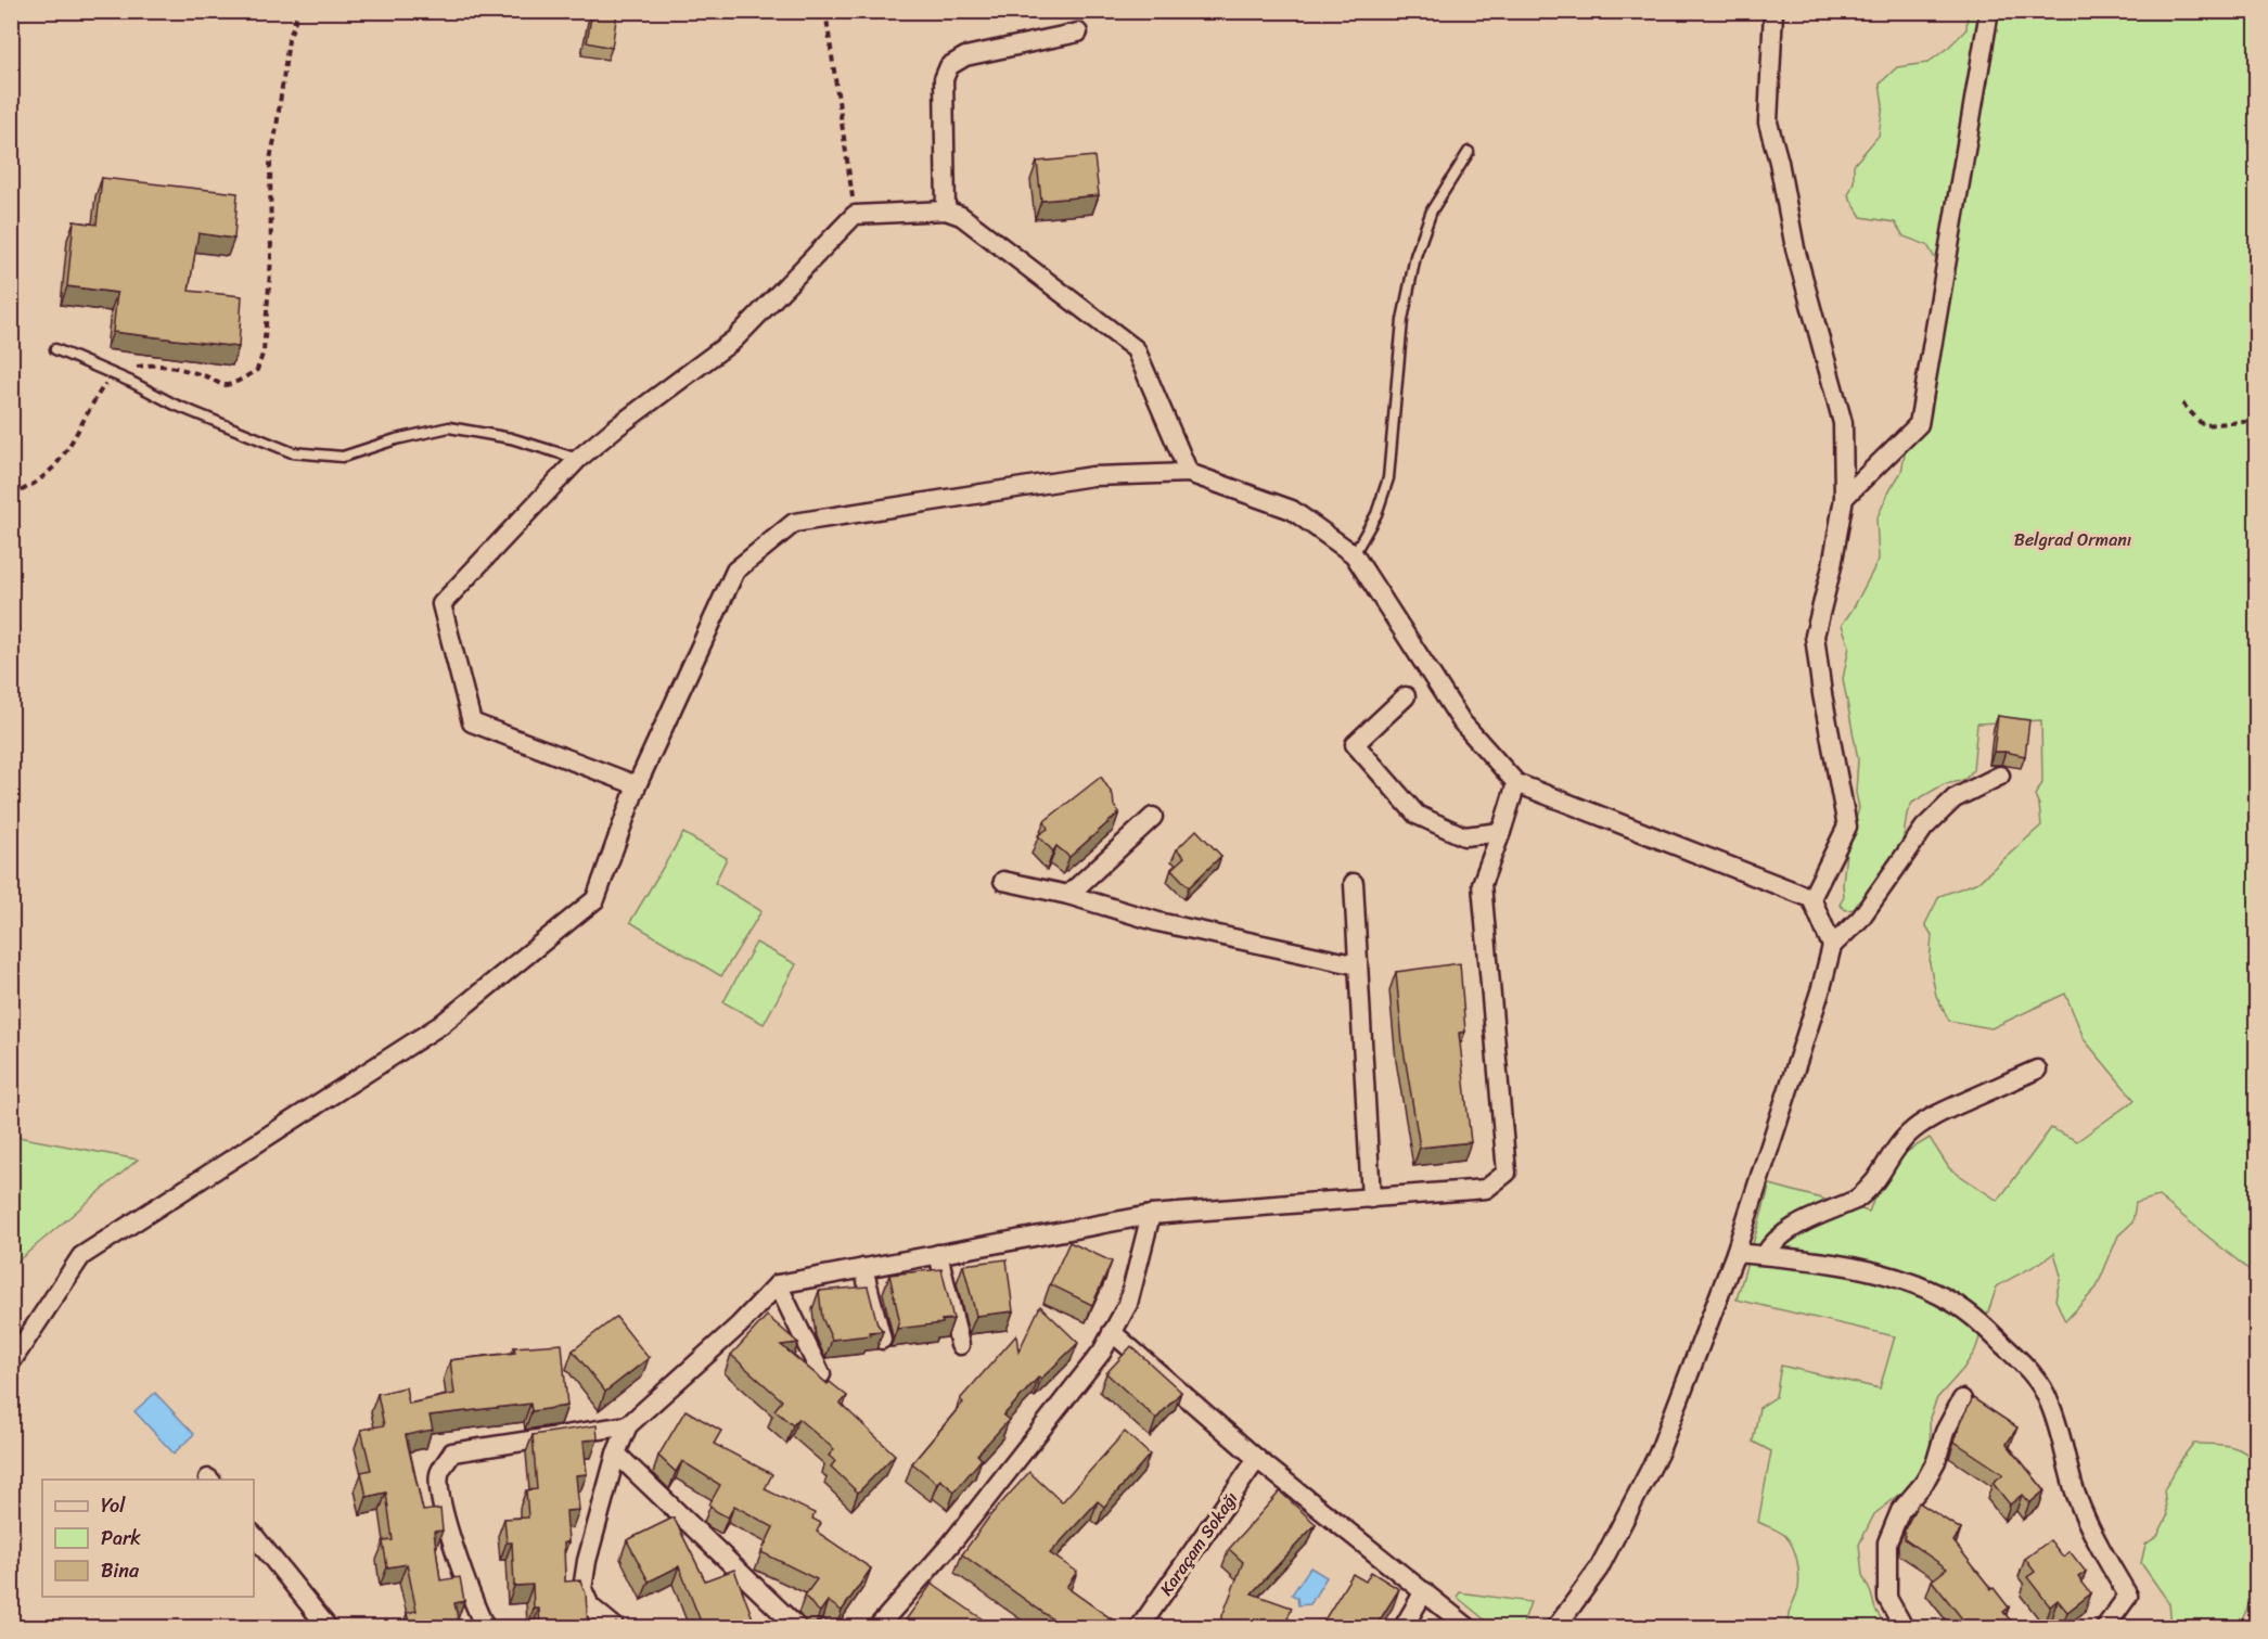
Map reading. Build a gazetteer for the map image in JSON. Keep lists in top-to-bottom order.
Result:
{
  "streets": {
    "street": ["Karaçam Sokağı"]
  },
  "parks": ["Belgrad Ormanı"],
  "legend": ["Yol", "Park", "Bina"]
}
